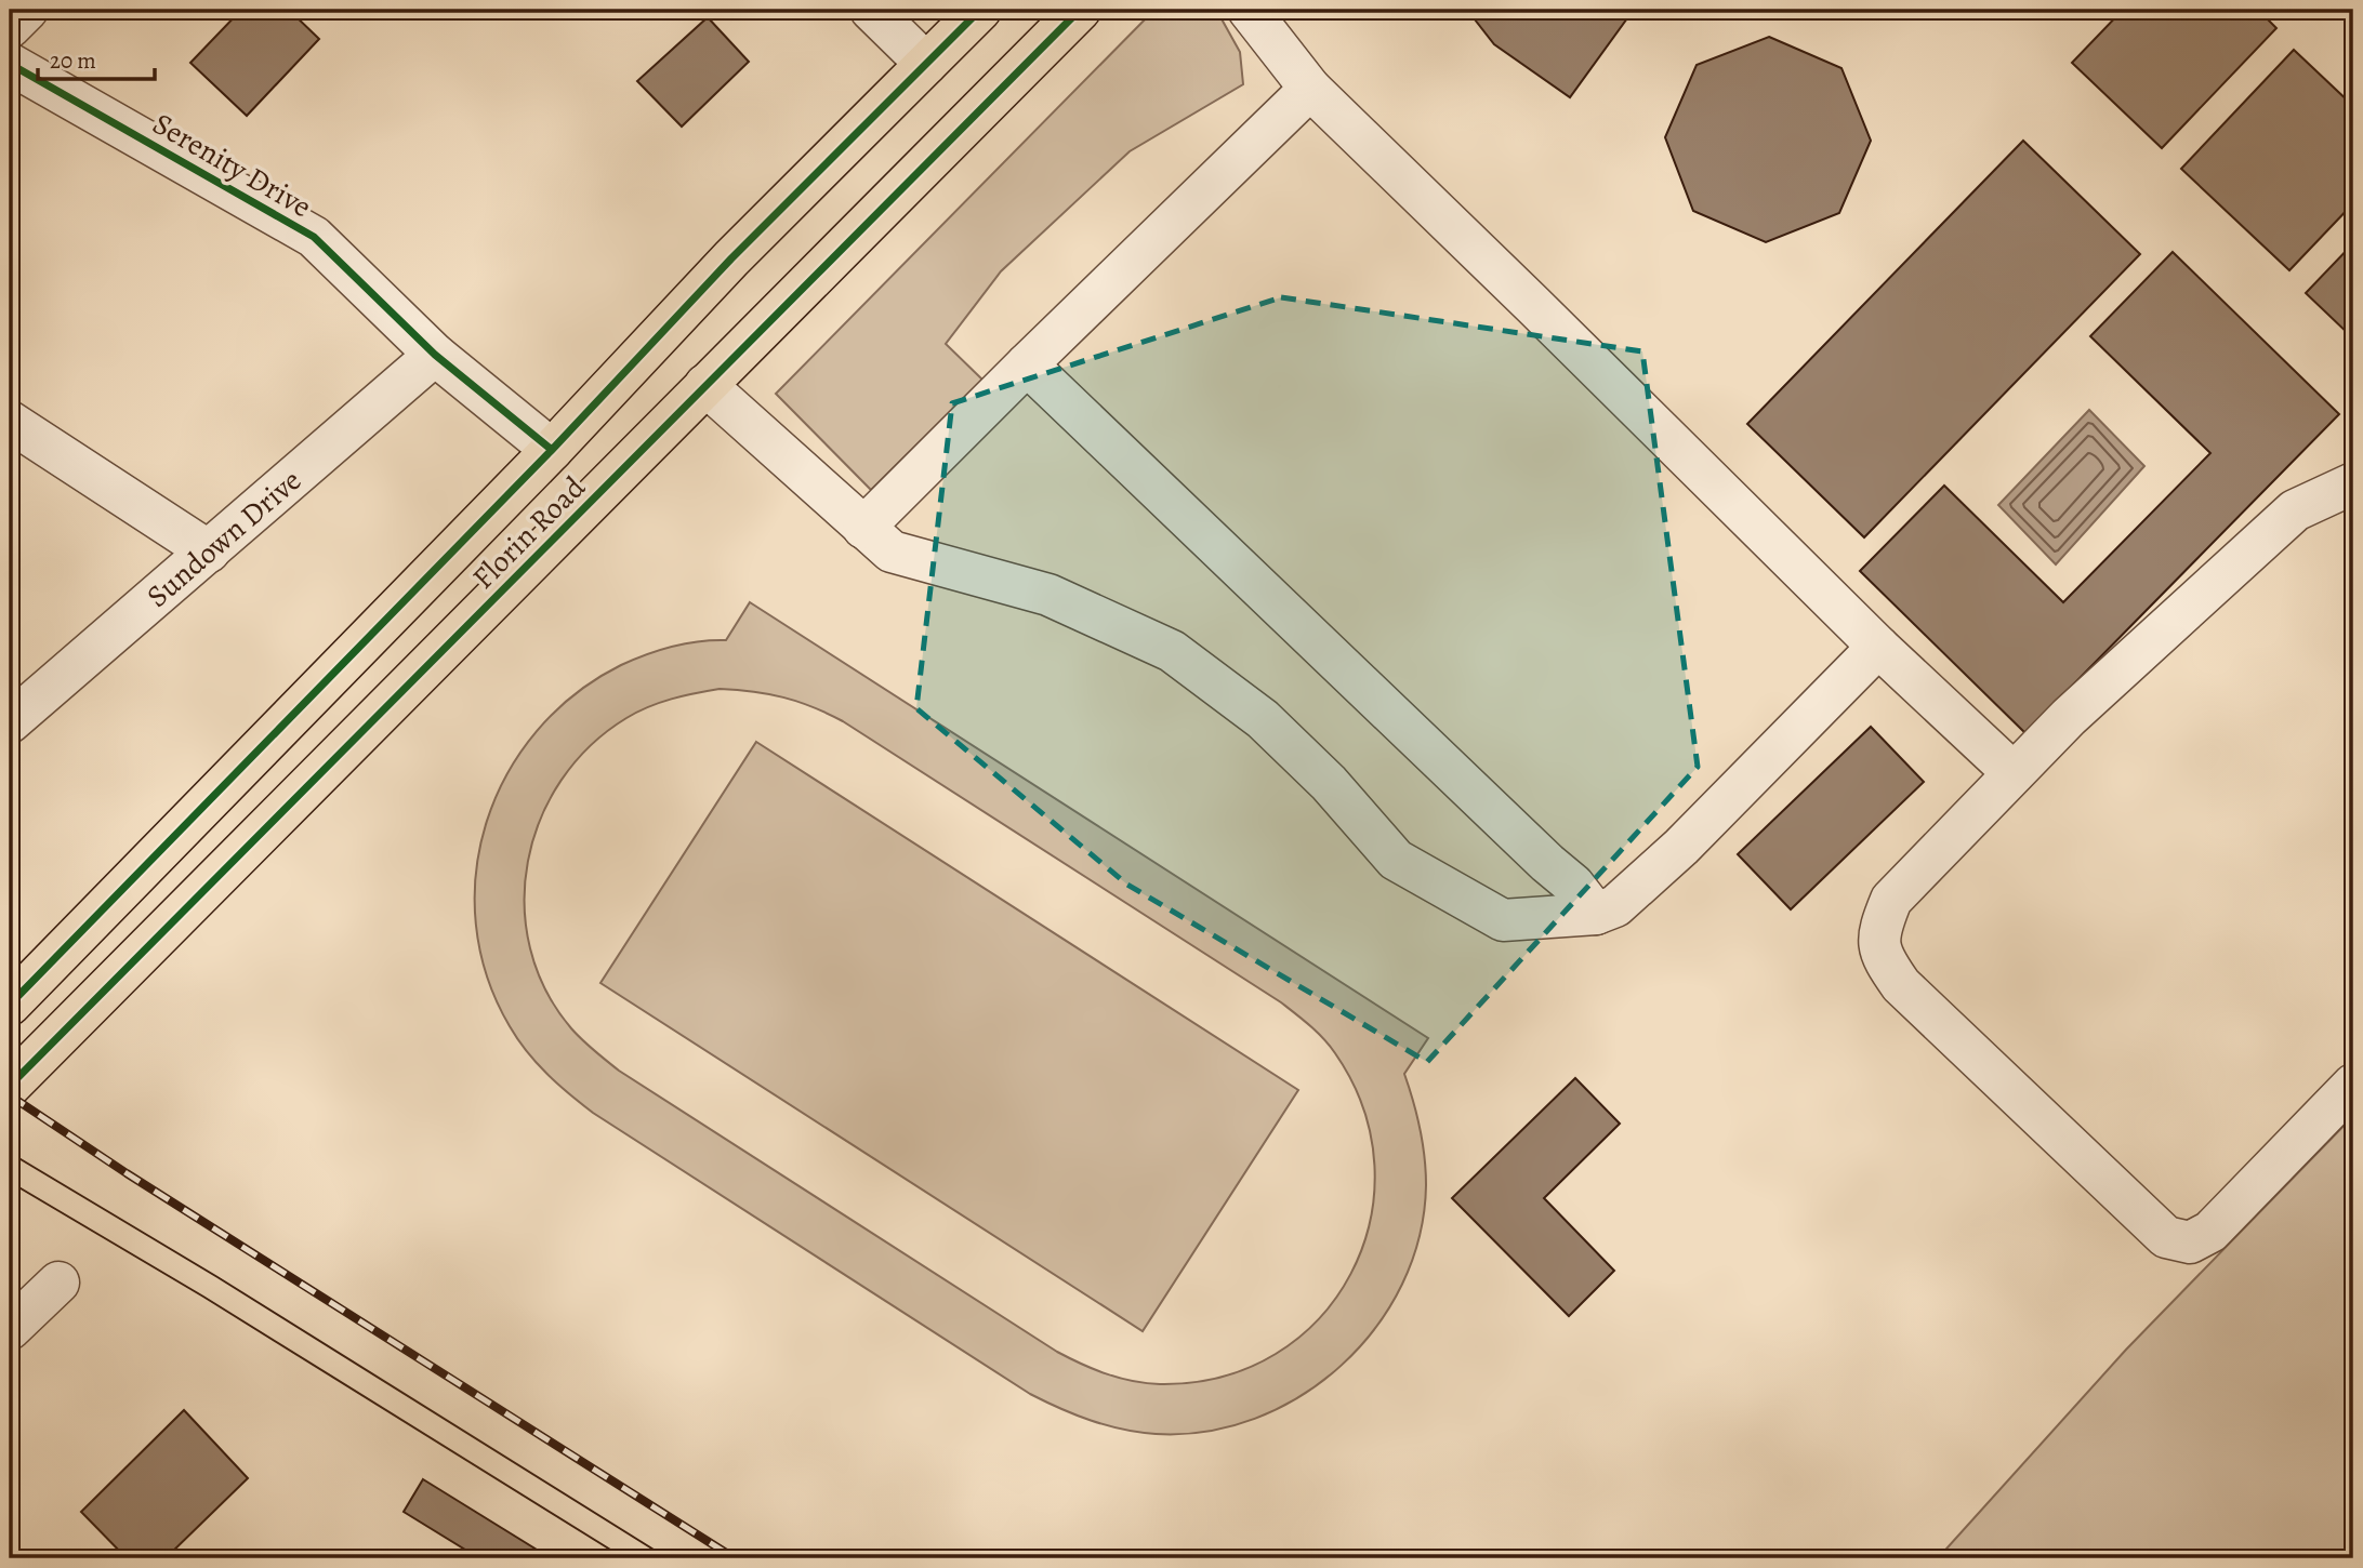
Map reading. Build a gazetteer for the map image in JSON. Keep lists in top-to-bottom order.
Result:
{
  "streets": {
    "main road": ["Florin Road"],
    "street": ["Serenity Drive", "Sundown Drive"]
  },
  "crossings": [
    ["Serenity Drive", "Florin Road"],
    ["Serenity Drive", "Sundown Drive"]
  ],
  "scale_bar": "20 m"
}
